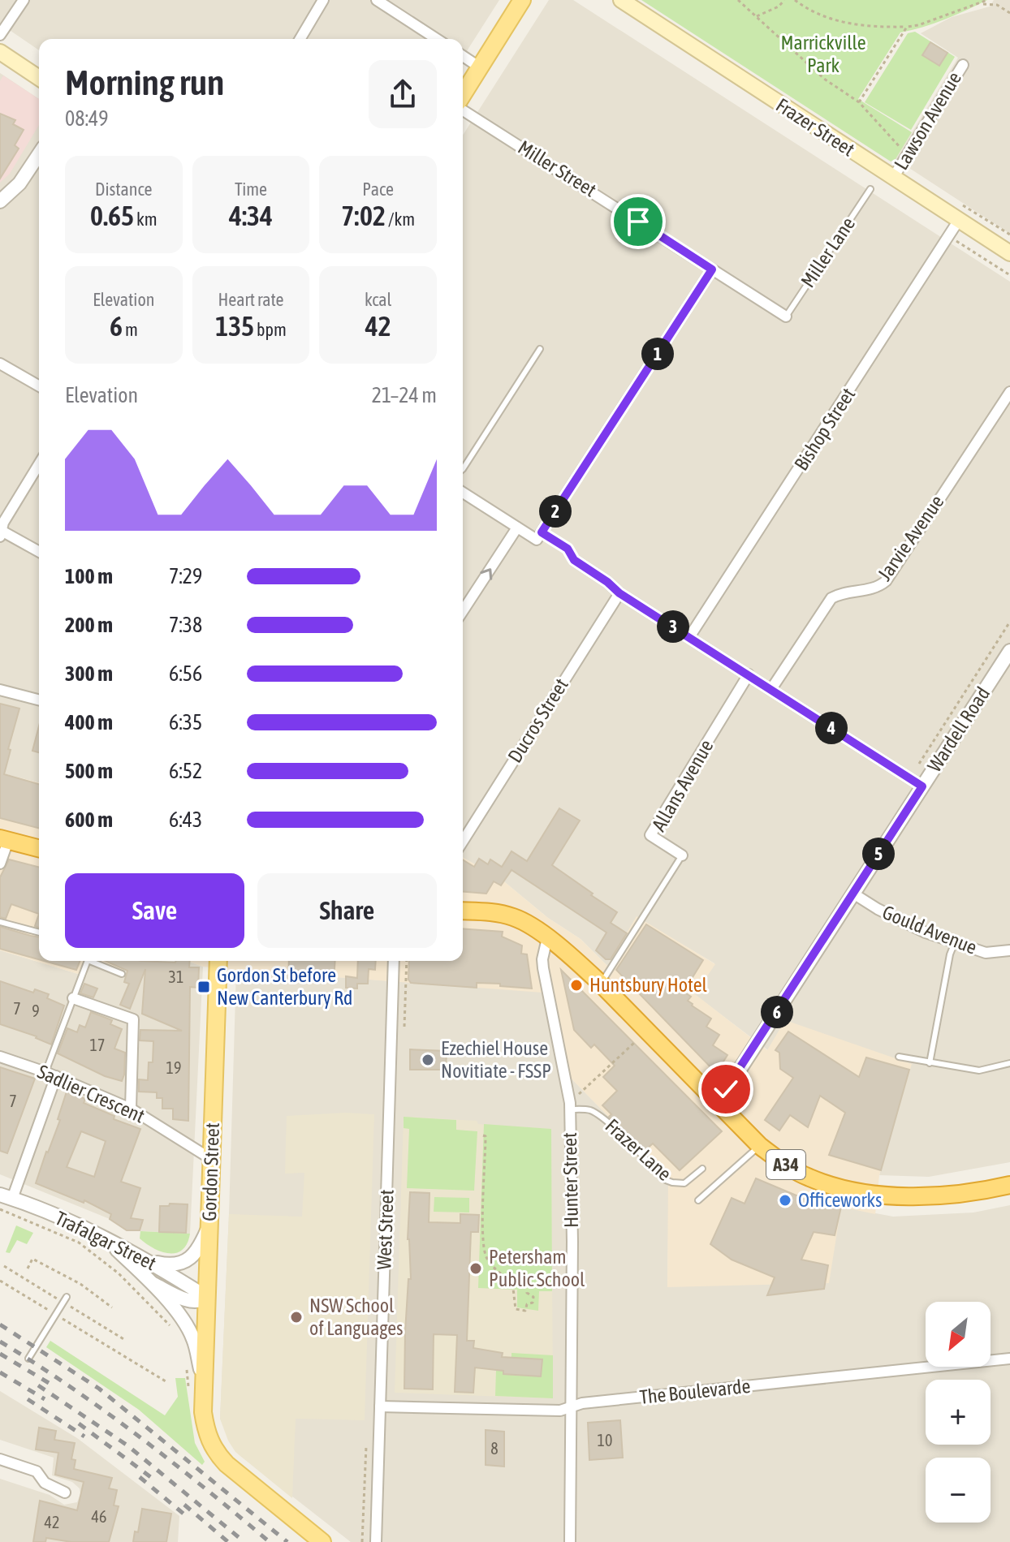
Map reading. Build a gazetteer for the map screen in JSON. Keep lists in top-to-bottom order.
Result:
{
  "streets": {
    "highway": ["A34"],
    "main road": ["Frazer Street", "Gordon Street"],
    "street": [
      "Lawson Avenue",
      "Miller Street",
      "Bishop Street",
      "Jarvie Avenue",
      "Ducros Street",
      "Wardell Road",
      "Allans Avenue",
      "Gould Avenue",
      "Sadlier Crescent",
      "Hunter Street",
      "West Street",
      "Trafalgar Street",
      "The Boulevarde"
    ],
    "lane": ["Miller Lane", "Frazer Lane"]
  },
  "crossings": [
    ["Lawson Avenue", "Frazer Street"],
    ["Frazer Street", "Bishop Street"],
    ["Miller Street", "Miller Lane"],
    ["Wardell Road", "Gould Avenue"],
    ["Wardell Road", "A34"],
    ["Allans Avenue", "A34"],
    ["Sadlier Crescent", "Gordon Street"],
    ["Frazer Lane", "Hunter Street"],
    ["A34", "Hunter Street"],
    ["Gordon Street", "Trafalgar Street"],
    ["Hunter Street", "The Boulevarde"],
    ["West Street", "The Boulevarde"]
  ],
  "parks": ["Marrickville Park"],
  "places": {
    "other": [
      "Huntsbury Hotel",
      "Ezechiel House Novitiate - FSSP",
      "Officeworks",
      "Petersham Public School",
      "NSW School of Languages"
    ],
    "transit": ["Gordon St before New Canterbury Rd"]
  },
  "house_numbers": [
    "31",
    "7",
    "9",
    "17",
    "19",
    "7",
    "10",
    "8",
    "46",
    "42"
  ],
  "north": "bottom left",
  "page": {
    "heading": ["Morning run", "08:49"],
    "stats": [
      ["Distance", "0.65 km"],
      ["Time", "4:34"],
      ["Pace", "7:02 /km"],
      ["Elevation", "6 m"],
      ["Heart rate", "135 bpm"],
      ["kcal", "42"]
    ],
    "pins": [
      "1",
      "2",
      "3",
      "4",
      "5",
      "6"
    ],
    "chart": ["Elevation", "21–24 m"],
    "list": [
      {
        "name": "100 m",
        "note": "7:29"
      },
      {
        "name": "200 m",
        "note": "7:38"
      },
      {
        "name": "300 m",
        "note": "6:56"
      },
      {
        "name": "400 m",
        "note": "6:35"
      },
      {
        "name": "500 m",
        "note": "6:52"
      },
      {
        "name": "600 m",
        "note": "6:43"
      }
    ],
    "buttons": ["Save", "Share"],
    "map_buttons": ["+", "−"]
  }
}
